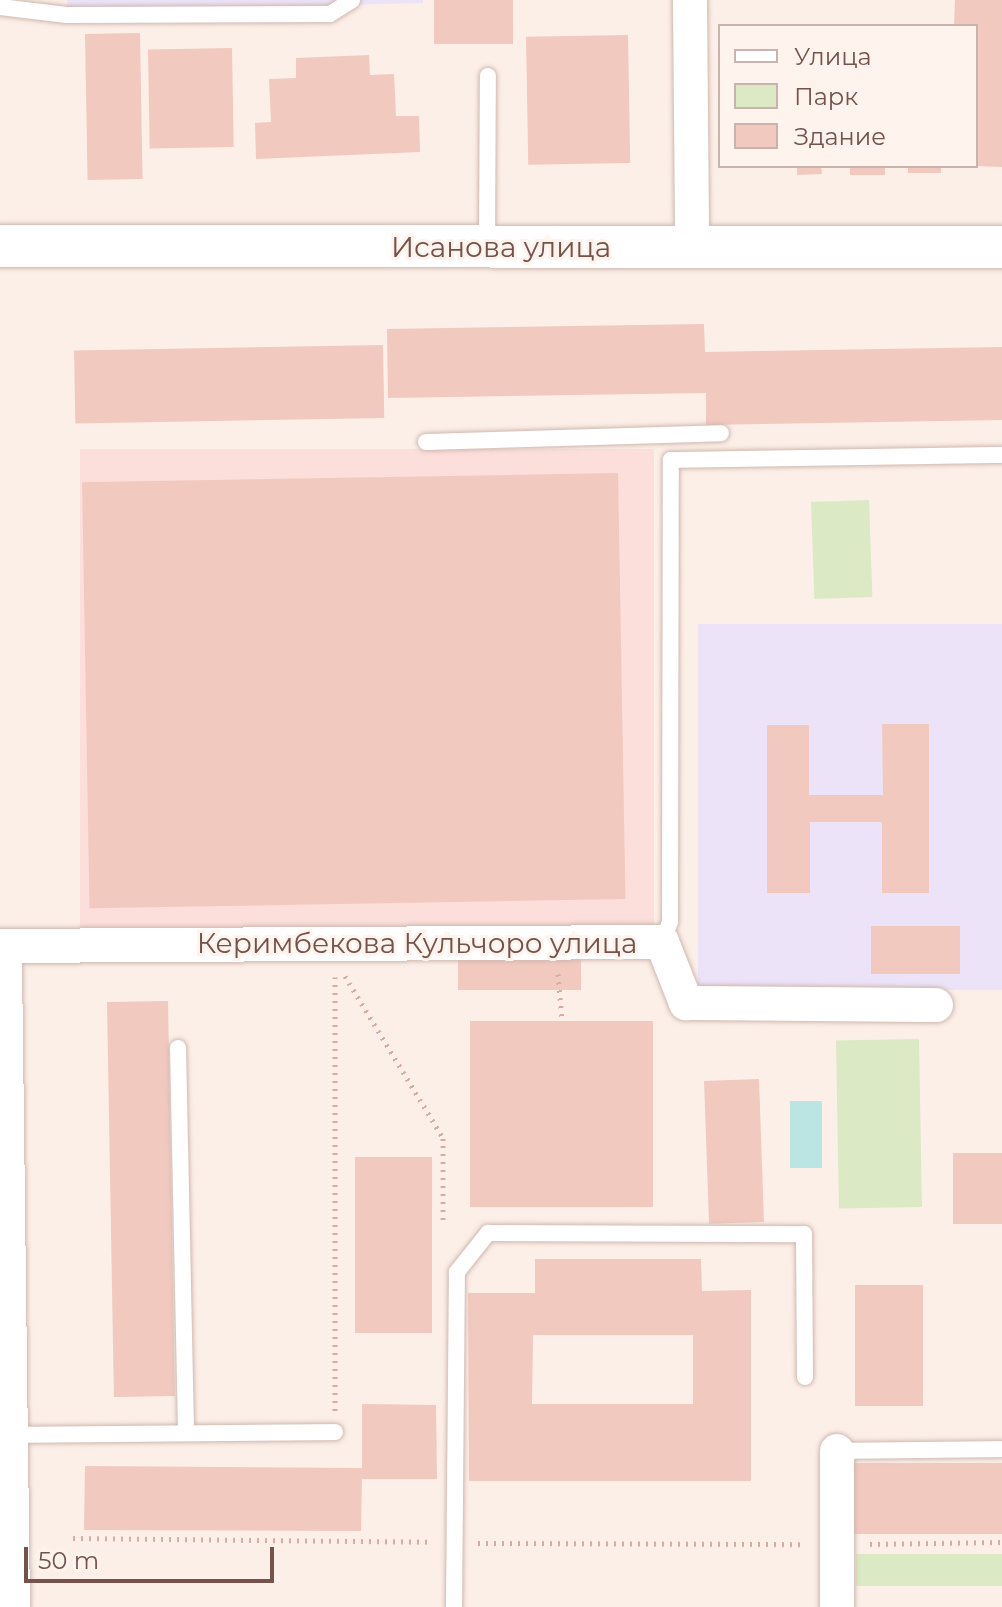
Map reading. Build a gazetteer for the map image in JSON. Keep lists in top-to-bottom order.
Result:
{
  "streets": {
    "street": ["Исанова улица", "Керимбекова Кульчоро улица"]
  },
  "legend": ["Улица", "Парк", "Здание"],
  "scale_bar": "50 m"
}
